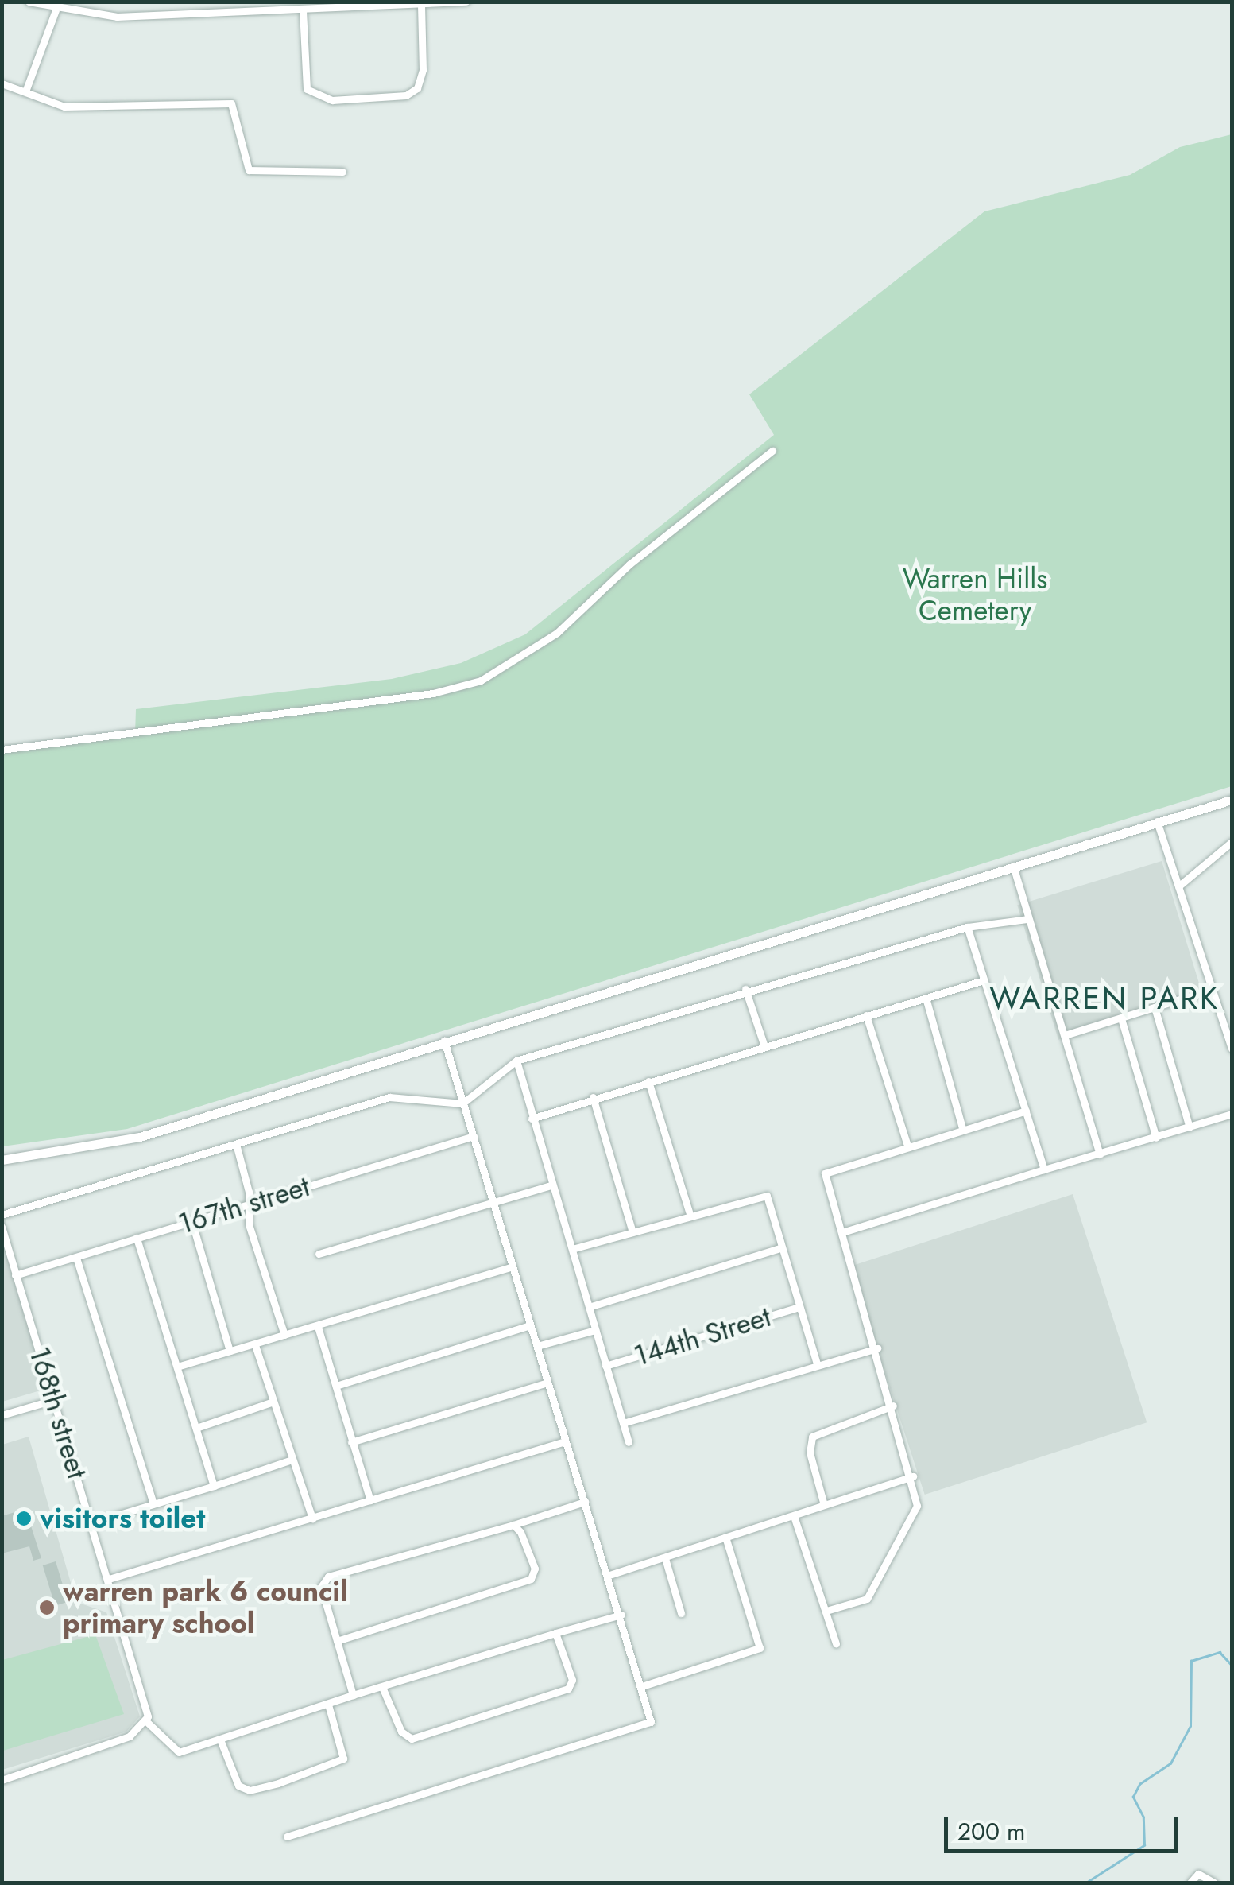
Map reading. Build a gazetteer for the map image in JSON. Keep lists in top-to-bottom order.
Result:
{
  "streets": {
    "street": ["167th street", "144th Street", "168th street"]
  },
  "crossings": [
    ["167th street", "168th street"]
  ],
  "districts": ["WARREN PARK"],
  "parks": ["Warren Hills Cemetery"],
  "places": ["visitors toilet", "warren park 6 council primary school"],
  "scale_bar": "200 m"
}
